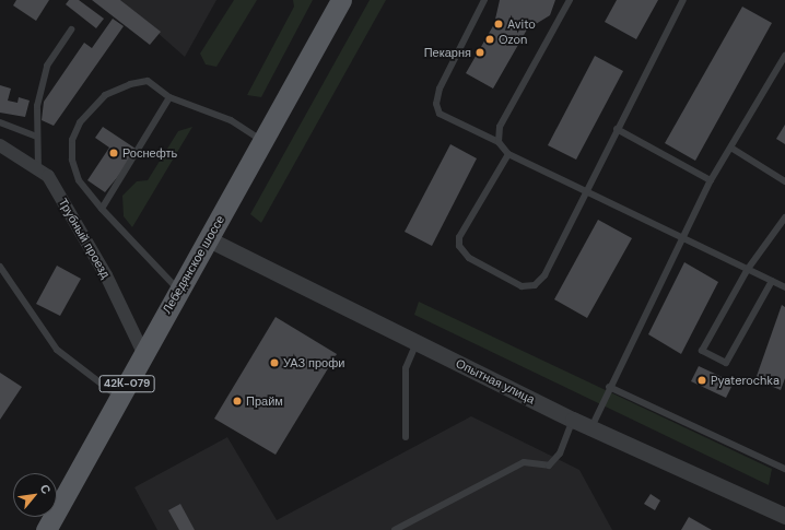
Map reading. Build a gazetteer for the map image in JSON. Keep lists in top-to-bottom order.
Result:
{
  "streets": {
    "main road": ["Лебедянское шоссе", "42К-079"],
    "street": ["Трубный проезд", "Опытная улица"]
  },
  "crossings": [
    ["Трубный проезд", "Лебедянское шоссе"],
    ["Лебедянское шоссе", "Опытная улица"]
  ],
  "places": [
    "Avito",
    "Ozon",
    "Пекарня",
    "Роснефть",
    "УАЗ профи",
    "Pyaterochka",
    "Прайм"
  ],
  "north": "top right"
}
